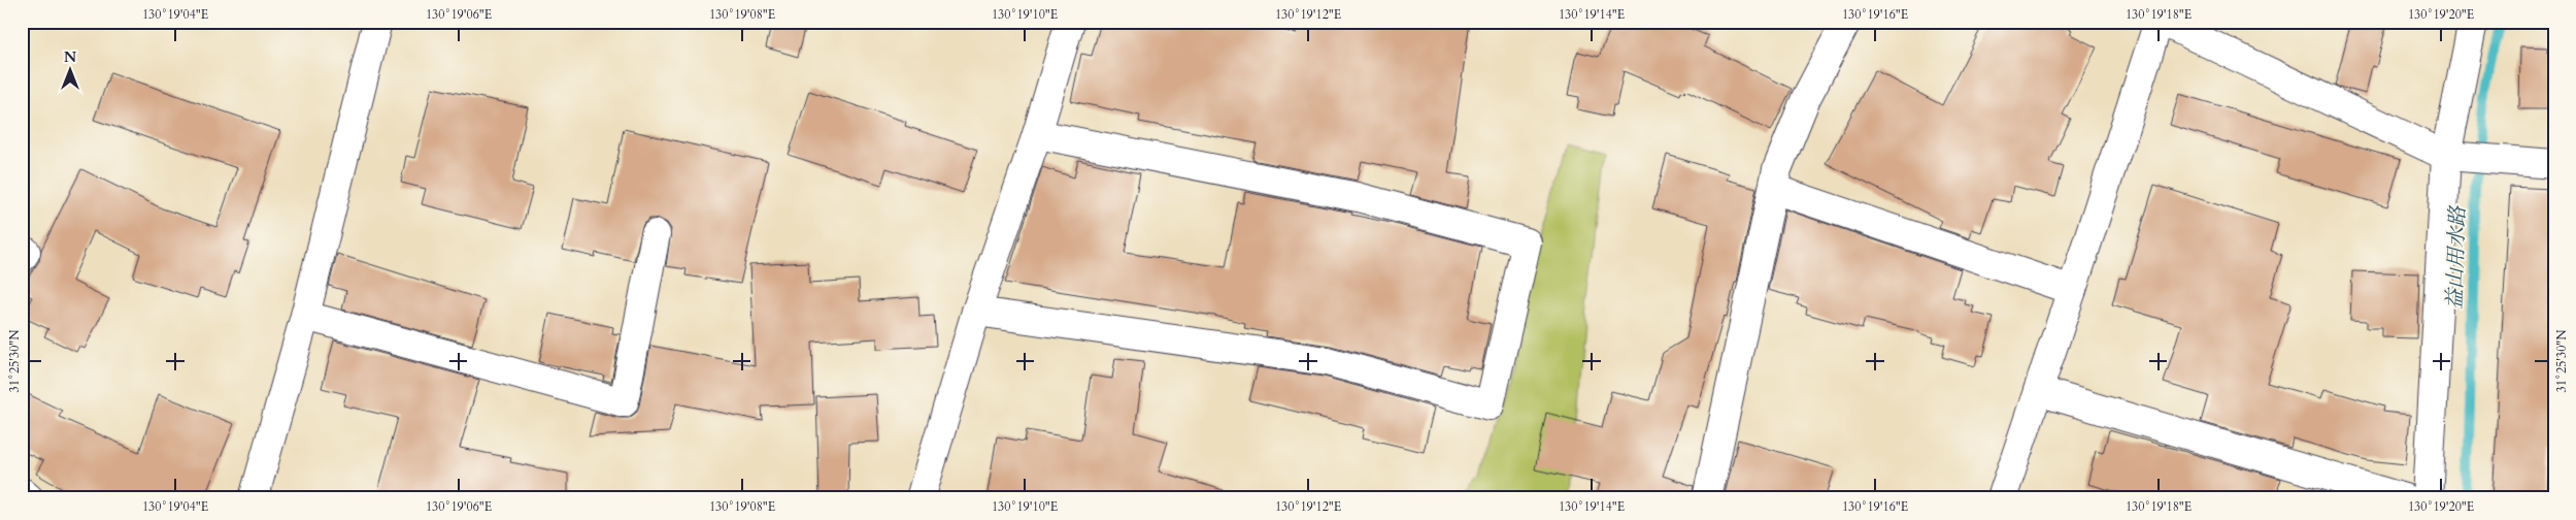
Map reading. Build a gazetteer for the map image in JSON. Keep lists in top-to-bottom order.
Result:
{
  "water": ["益山用水路"],
  "north": "top",
  "coordinates": [
    "130°19'04\"E",
    "130°19'06\"E",
    "130°19'08\"E",
    "130°19'10\"E",
    "130°19'12\"E",
    "130°19'14\"E",
    "130°19'16\"E",
    "130°19'18\"E",
    "130°19'20\"E",
    "31°25'30\"N"
  ]
}
